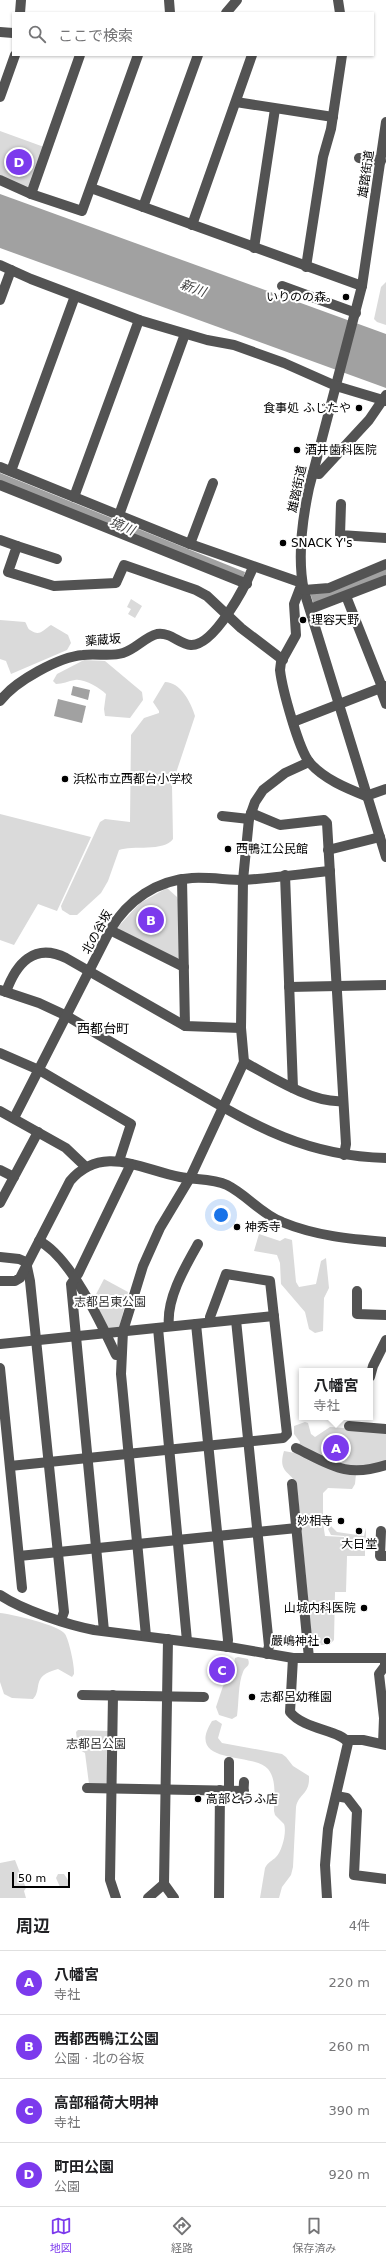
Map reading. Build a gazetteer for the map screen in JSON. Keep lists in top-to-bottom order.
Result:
{
  "streets": {
    "street": ["雄踏街道", "薬蔵坂", "北の谷坂"]
  },
  "districts": ["西都台町"],
  "water": ["新川", "境川"],
  "parks": ["志都呂東公園", "志都呂公園"],
  "places": [
    "いりのの森。",
    "食事処 ふじたや",
    "酒井歯科医院",
    "SNACK Y's",
    "理容天野",
    "浜松市立西都台小学校",
    "西鴨江公民館",
    "神秀寺",
    "妙相寺",
    "大日堂",
    "山城内科医院",
    "嚴嶋神社",
    "志都呂幼稚園",
    "高部とうふ店"
  ],
  "scale_bar": "50 m",
  "page": {
    "search": "ここで検索",
    "pins": [
      "D",
      "B",
      "A",
      "C"
    ],
    "popup": ["八幡宮", "寺社"],
    "scale": "50 m",
    "heading": ["周辺", "4件"],
    "list": [
      {
        "mark": "A",
        "name": "八幡宮",
        "note": "寺社",
        "value": "220 m"
      },
      {
        "mark": "B",
        "name": "西都西鴨江公園",
        "note": "公園 · 北の谷坂",
        "value": "260 m"
      },
      {
        "mark": "C",
        "name": "高部稲荷大明神",
        "note": "寺社",
        "value": "390 m"
      },
      {
        "mark": "D",
        "name": "町田公園",
        "note": "公園",
        "value": "920 m"
      }
    ],
    "nav": ["地図", "経路", "保存済み"]
  }
}
